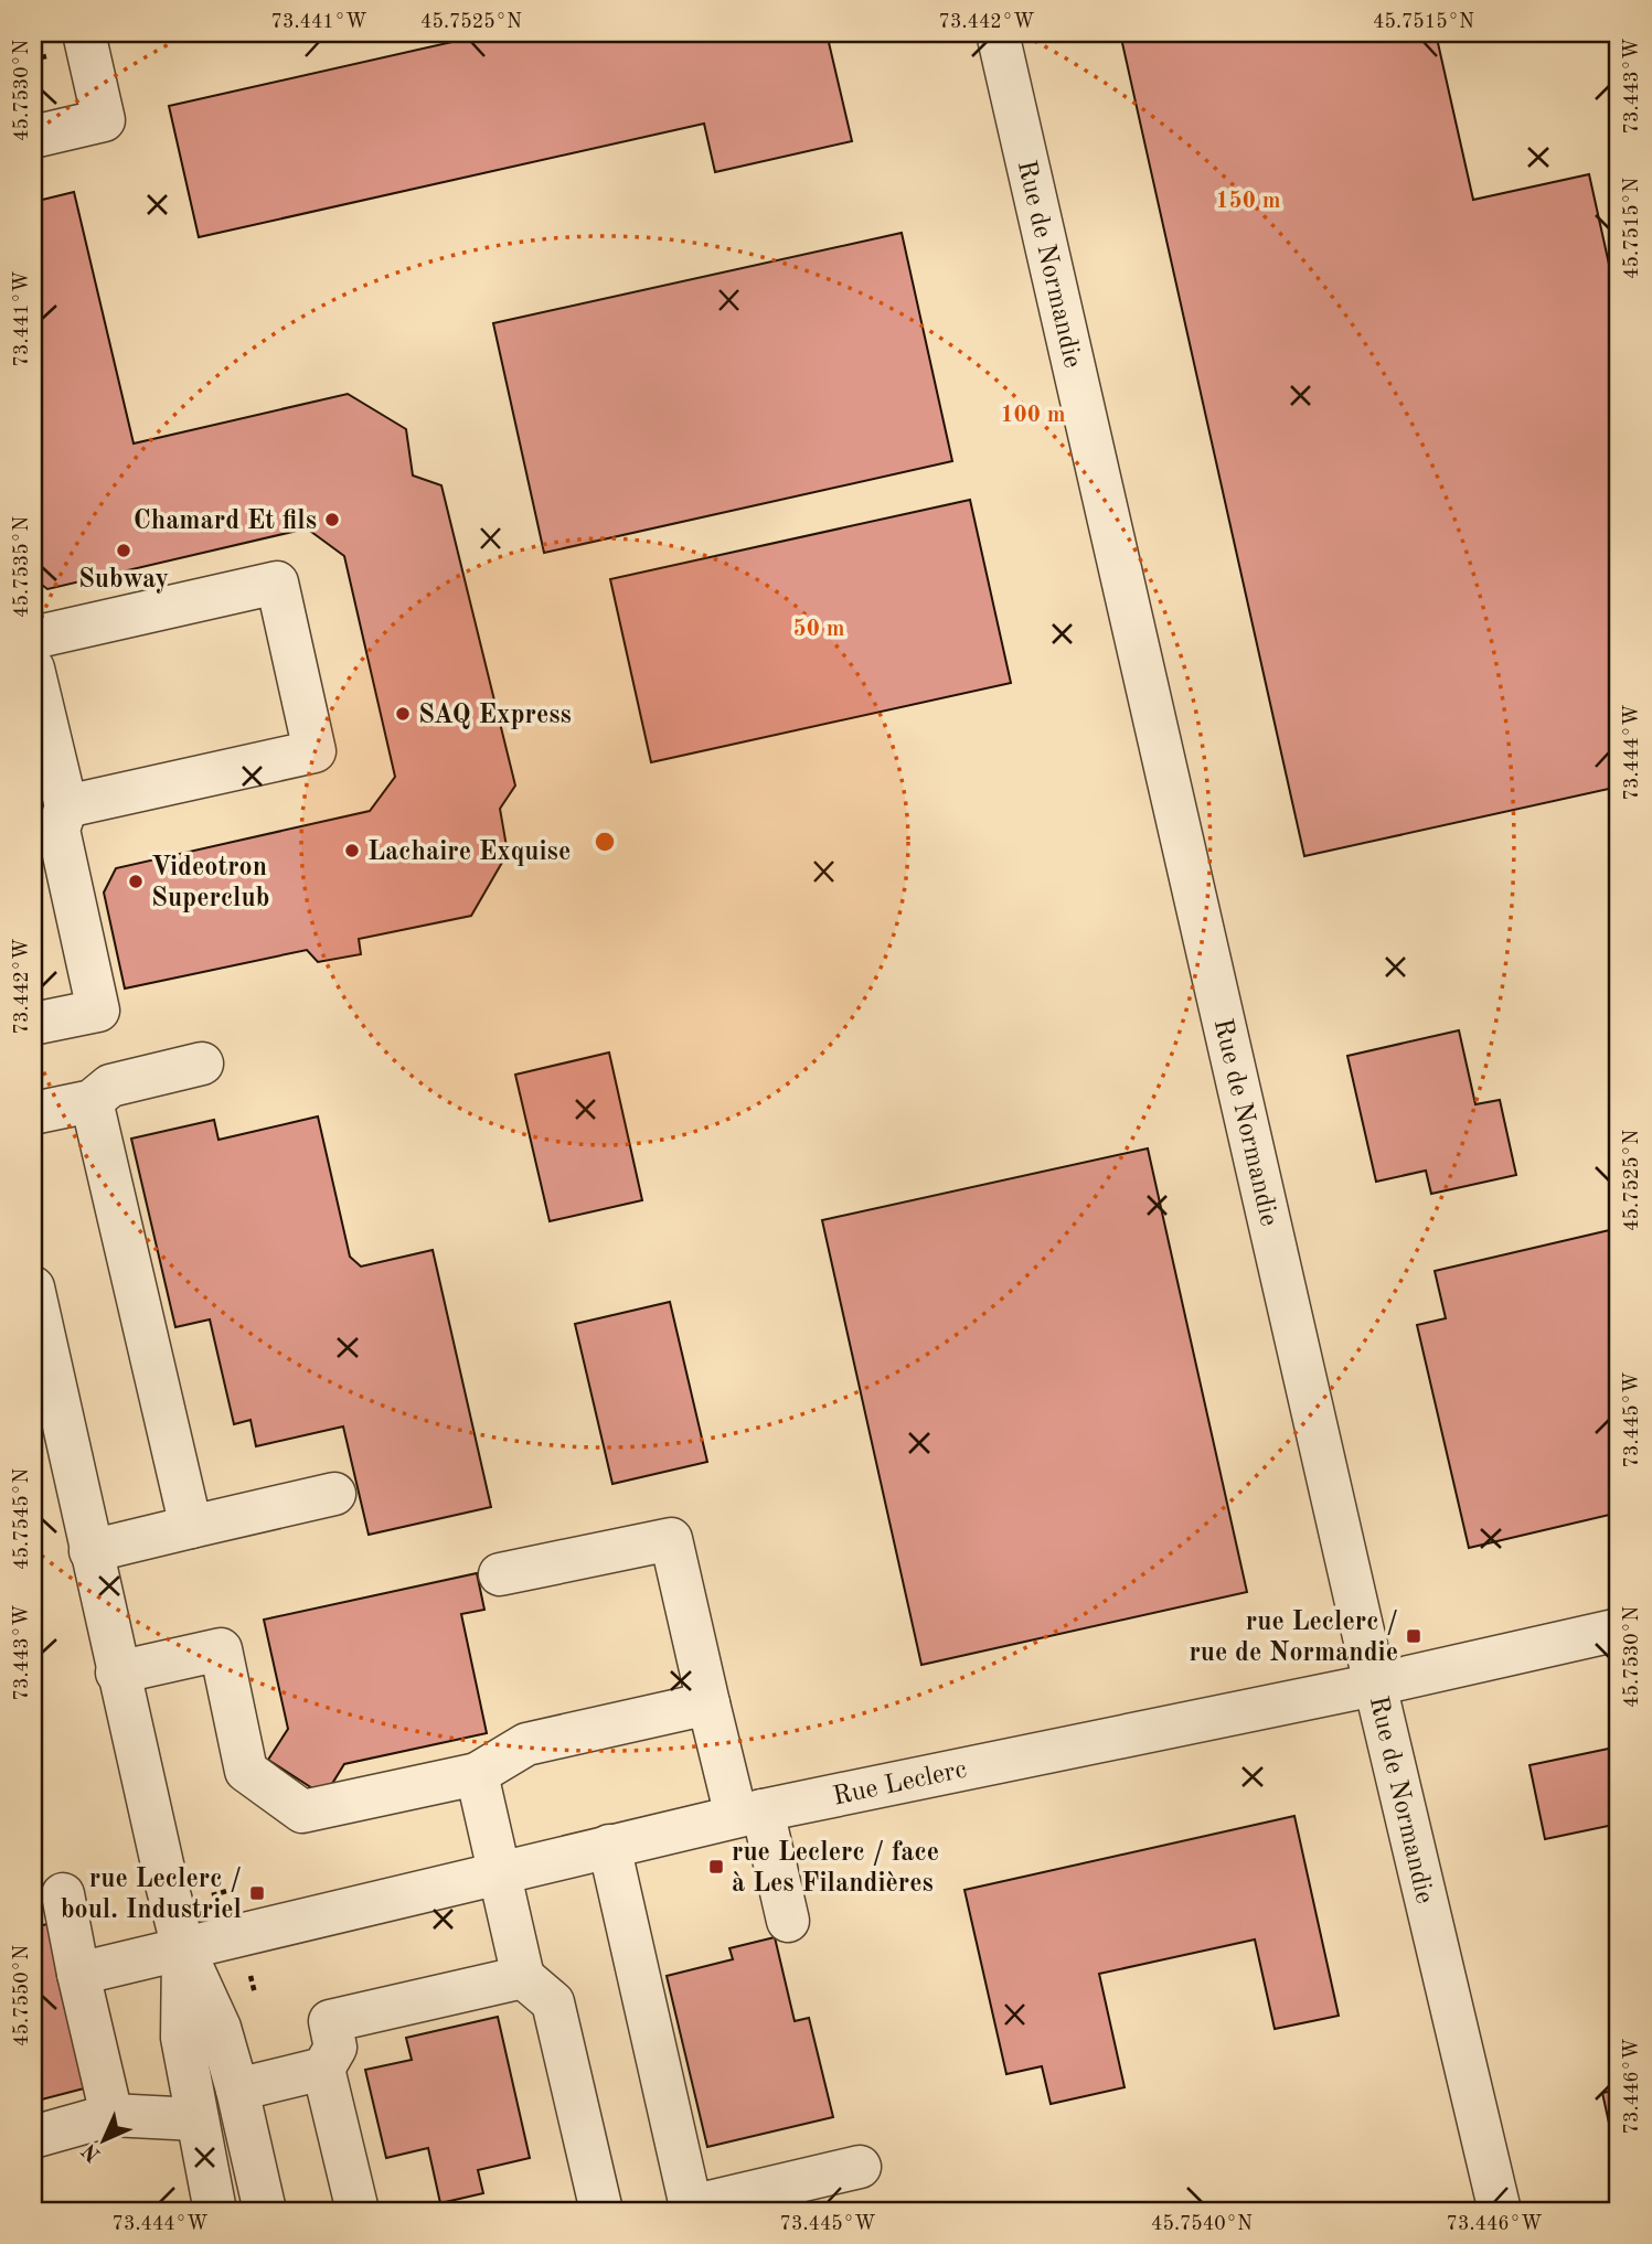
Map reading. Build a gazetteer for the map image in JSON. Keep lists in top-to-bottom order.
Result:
{
  "streets": {
    "street": ["Rue de Normandie", "Rue Leclerc"]
  },
  "crossings": [
    ["Rue de Normandie", "Rue Leclerc"]
  ],
  "places": {
    "other": [
      "Chamard Et fils",
      "Subway",
      "SAQ Express",
      "Lachaire Exquise",
      "Videotron Superclub"
    ],
    "transit": ["rue Leclerc / rue de Normandie", "rue Leclerc / face à Les Filandières", "rue Leclerc / boul. Industriel"]
  },
  "north": "bottom left",
  "coordinates": [
    "73.441°W",
    "45.7525°N",
    "73.442°W",
    "45.7515°N",
    "73.443°W",
    "45.7530°N",
    "45.7535°N",
    "73.444°W",
    "73.445°W",
    "45.7545°N",
    "45.7550°N",
    "73.446°W",
    "45.7540°N"
  ],
  "rings": ["150 m", "100 m", "50 m"]
}
